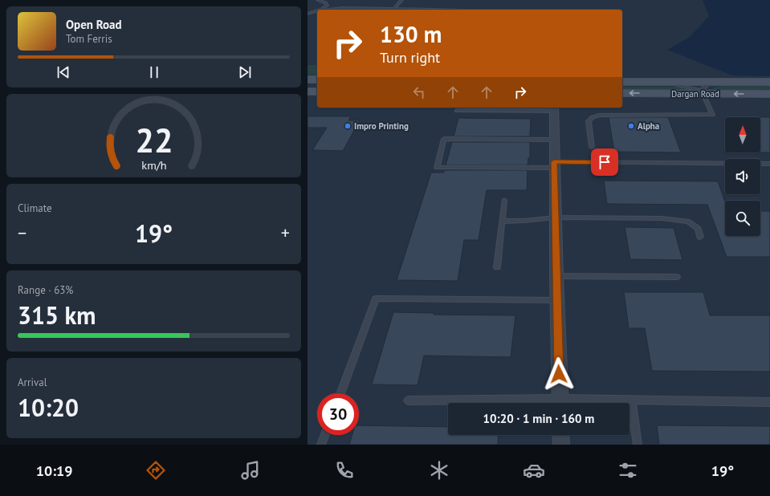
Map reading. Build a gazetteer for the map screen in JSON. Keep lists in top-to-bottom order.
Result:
{
  "streets": {
    "street": ["Dargan Road"]
  },
  "places": ["Impro Printing", "Alpha"],
  "north": "top",
  "page": {
    "turn": ["130 m", "Turn right"],
    "song": ["Open Road", "Tom Ferris"],
    "tile": [
      "Climate",
      ["Range · 63%", "315 km"],
      ["Arrival", "10:20"]
    ],
    "heat": ["−", "19°", "+"],
    "limit": "30",
    "trip": "10:20 · 1 min · 160 m",
    "tabs": ["10:19", "19°"],
    "gauge": ["22", "km/h"]
  }
}
